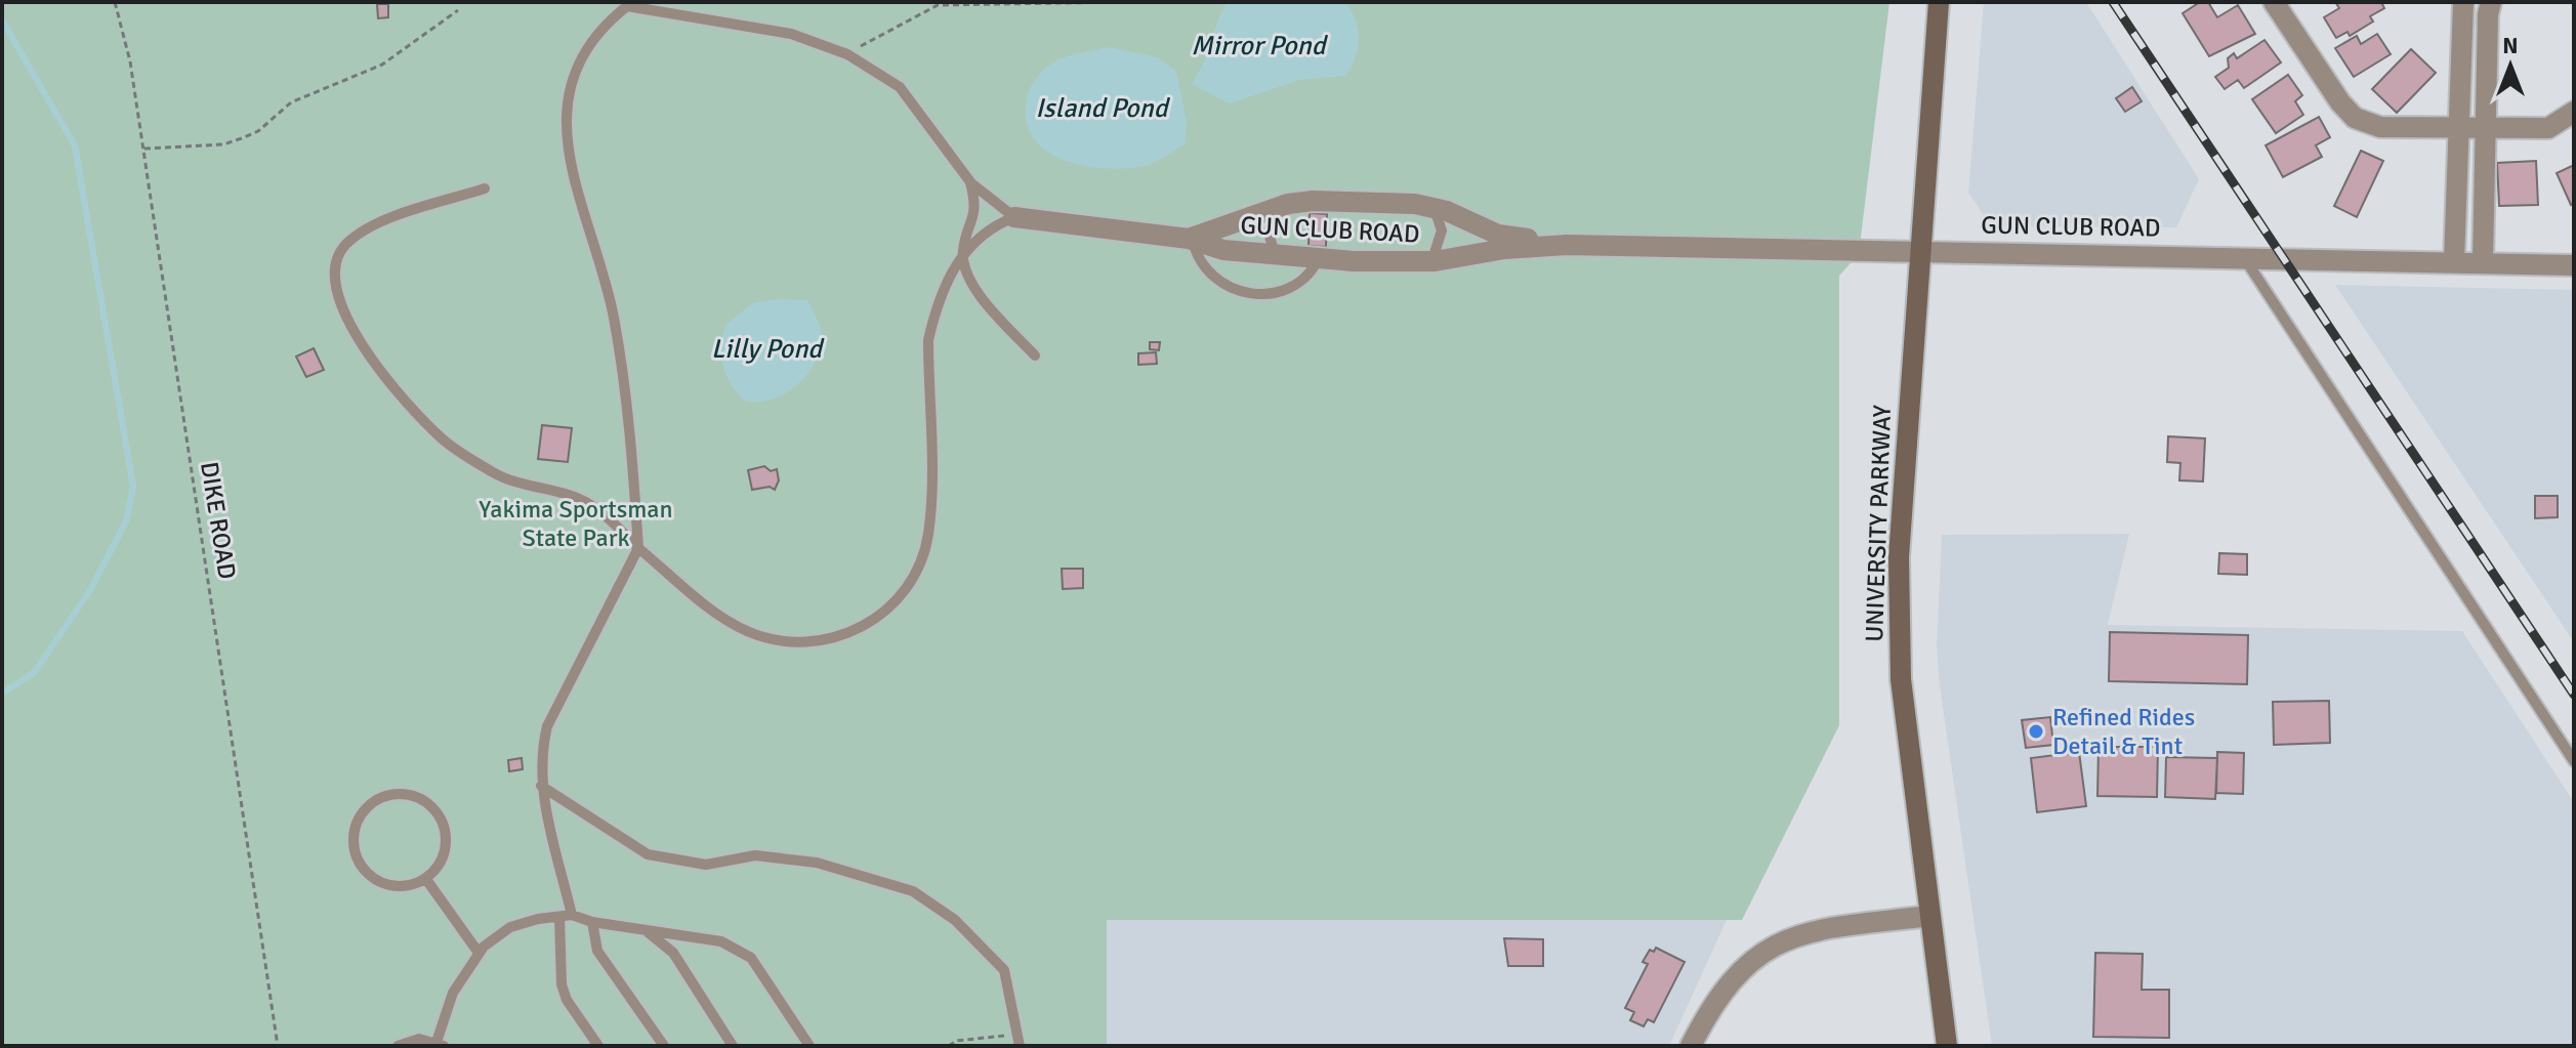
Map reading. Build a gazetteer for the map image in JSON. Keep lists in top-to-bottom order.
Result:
{
  "streets": {
    "main road": ["UNIVERSITY PARKWAY"],
    "street": ["GUN CLUB ROAD"],
    "path": ["DIKE ROAD"]
  },
  "crossings": [
    ["GUN CLUB ROAD", "UNIVERSITY PARKWAY"]
  ],
  "water": ["Mirror Pond", "Island Pond", "Lilly Pond"],
  "parks": ["Yakima Sportsman State Park"],
  "places": ["Refined Rides Detail & Tint"],
  "north": "top"
}
